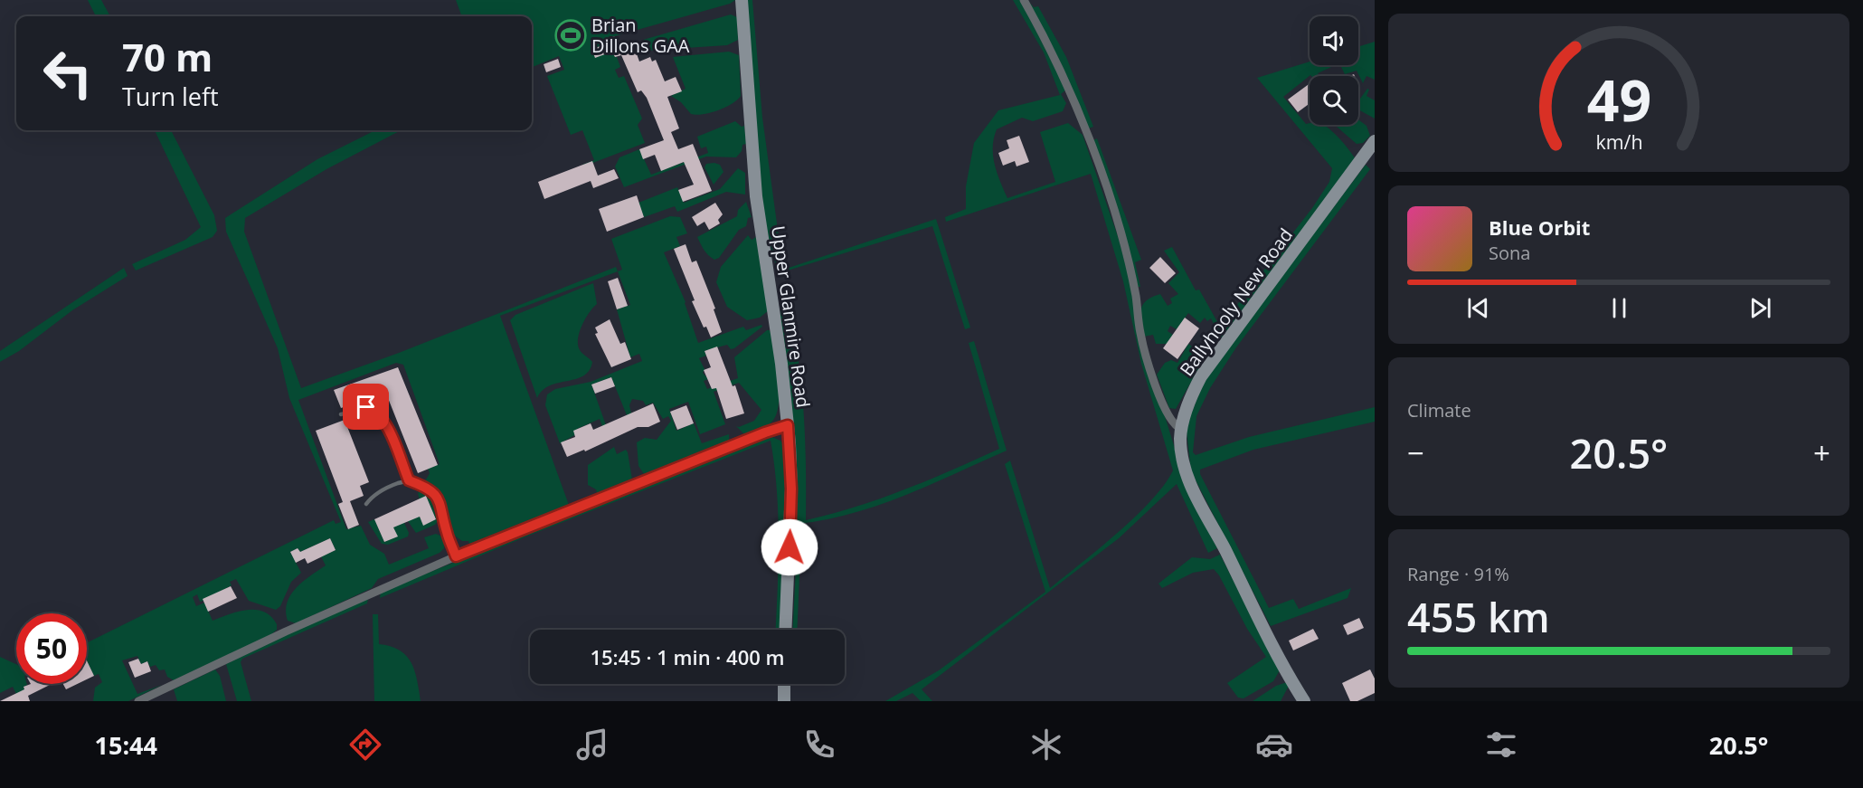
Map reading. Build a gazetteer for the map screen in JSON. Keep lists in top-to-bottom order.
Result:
{
  "streets": {
    "main road": ["Ballyhooly New Road", "Upper Glanmire Road"]
  },
  "places": {
    "sports": ["Brian Dillons GAA"]
  },
  "page": {
    "turn": ["70 m", "Turn left"],
    "song": ["Blue Orbit", "Sona"],
    "tile": [
      "Climate",
      ["Range · 91%", "455 km"]
    ],
    "heat": ["−", "20.5°", "+"],
    "limit": "50",
    "trip": "15:45 · 1 min · 400 m",
    "tabs": ["15:44", "20.5°"],
    "gauge": ["49", "km/h"]
  }
}
